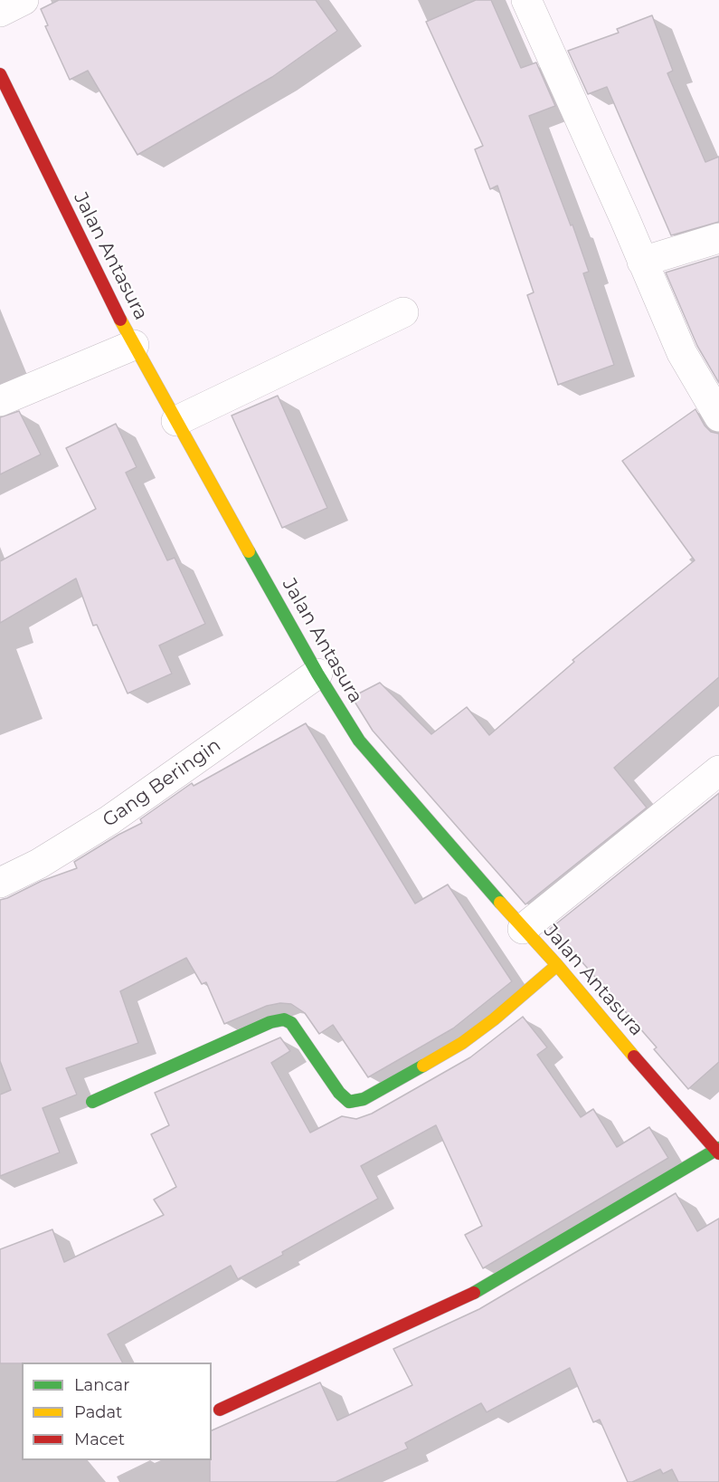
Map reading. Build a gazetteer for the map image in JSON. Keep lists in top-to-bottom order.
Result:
{
  "streets": {
    "main road": ["Jalan Antasura"],
    "street": ["Gang Beringin"]
  },
  "crossings": [
    ["Jalan Antasura", "Gang Beringin"]
  ],
  "legend": ["Lancar", "Padat", "Macet"]
}
